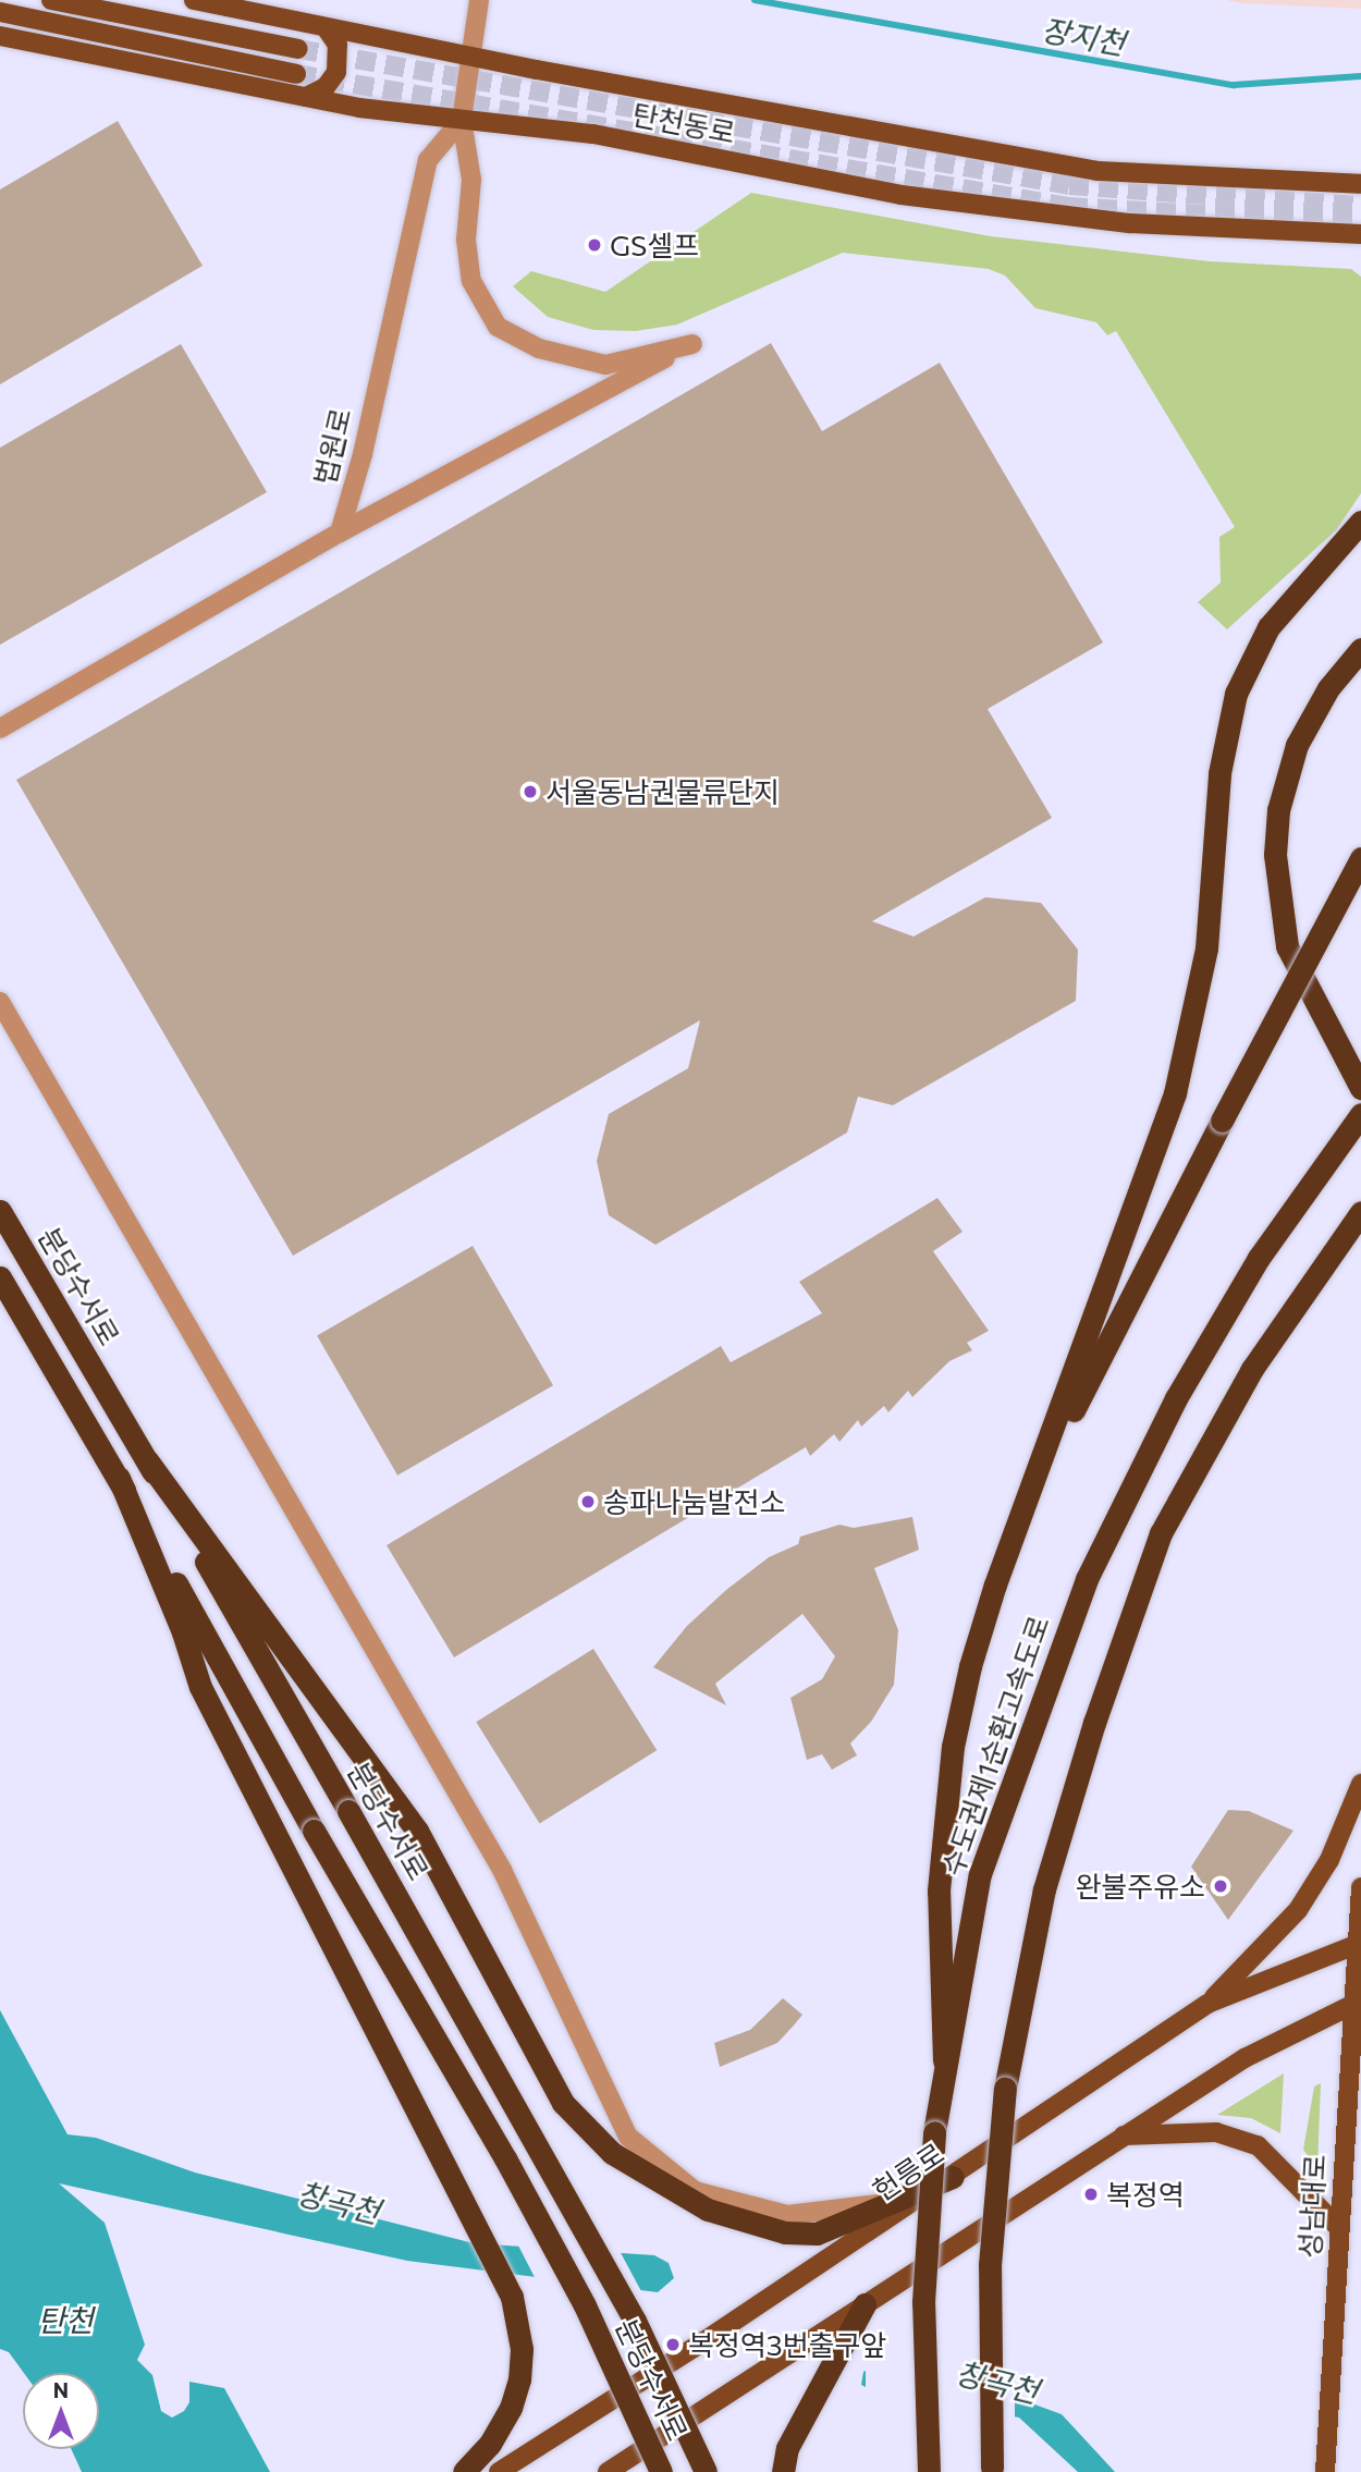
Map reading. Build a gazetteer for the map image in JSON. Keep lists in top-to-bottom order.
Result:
{
  "streets": {
    "highway": ["분당수서로", "수도권제1순환고속도로"],
    "main road": ["탄천동로", "헌릉로", "성남대로"],
    "street": ["법원로"]
  },
  "crossings": [
    ["탄천동로", "법원로"],
    ["헌릉로", "성남대로"]
  ],
  "water": ["장지천", "창곡천", "탄천"],
  "places": [
    "GS셀프",
    "서울동남권물류단지",
    "송파나눔발전소",
    "완불주유소",
    "복정역",
    "복정역3번출구앞"
  ],
  "north": "top"
}
